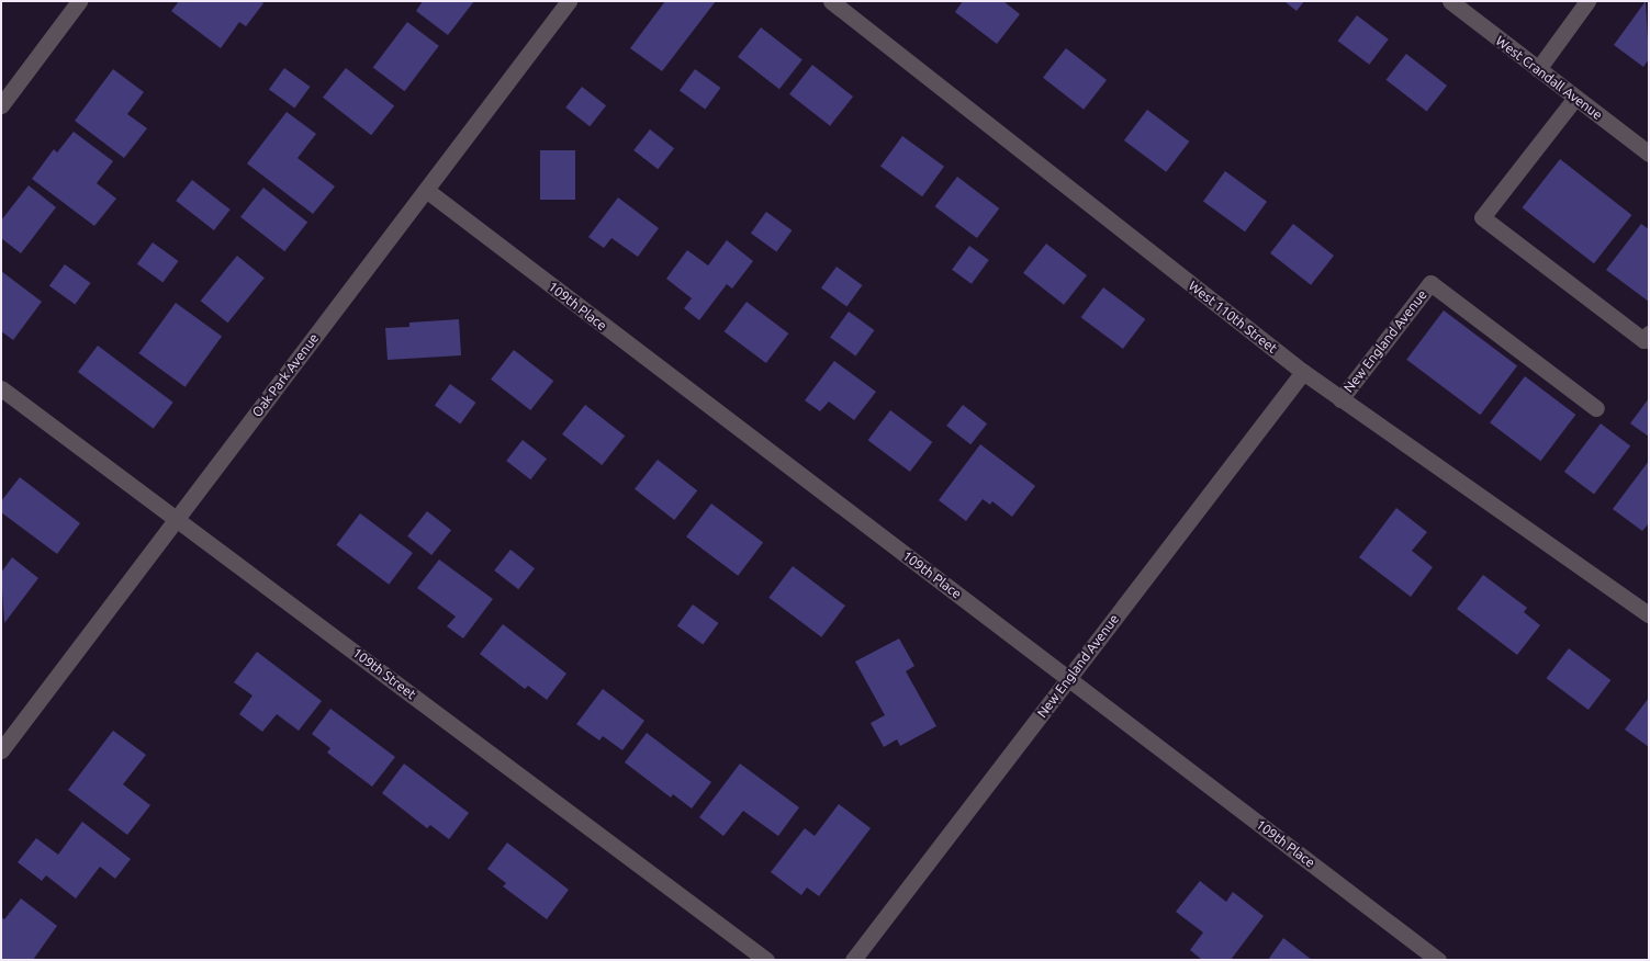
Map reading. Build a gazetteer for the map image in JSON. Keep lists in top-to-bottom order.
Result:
{
  "streets": {
    "street": [
      "West Crandall Avenue",
      "109th Place",
      "West 110th Street",
      "New England Avenue",
      "Oak Park Avenue",
      "109th Street"
    ]
  },
  "crossings": [
    ["109th Place", "New England Avenue"],
    ["109th Place", "Oak Park Avenue"],
    ["West 110th Street", "New England Avenue"],
    ["Oak Park Avenue", "109th Street"]
  ]
}
